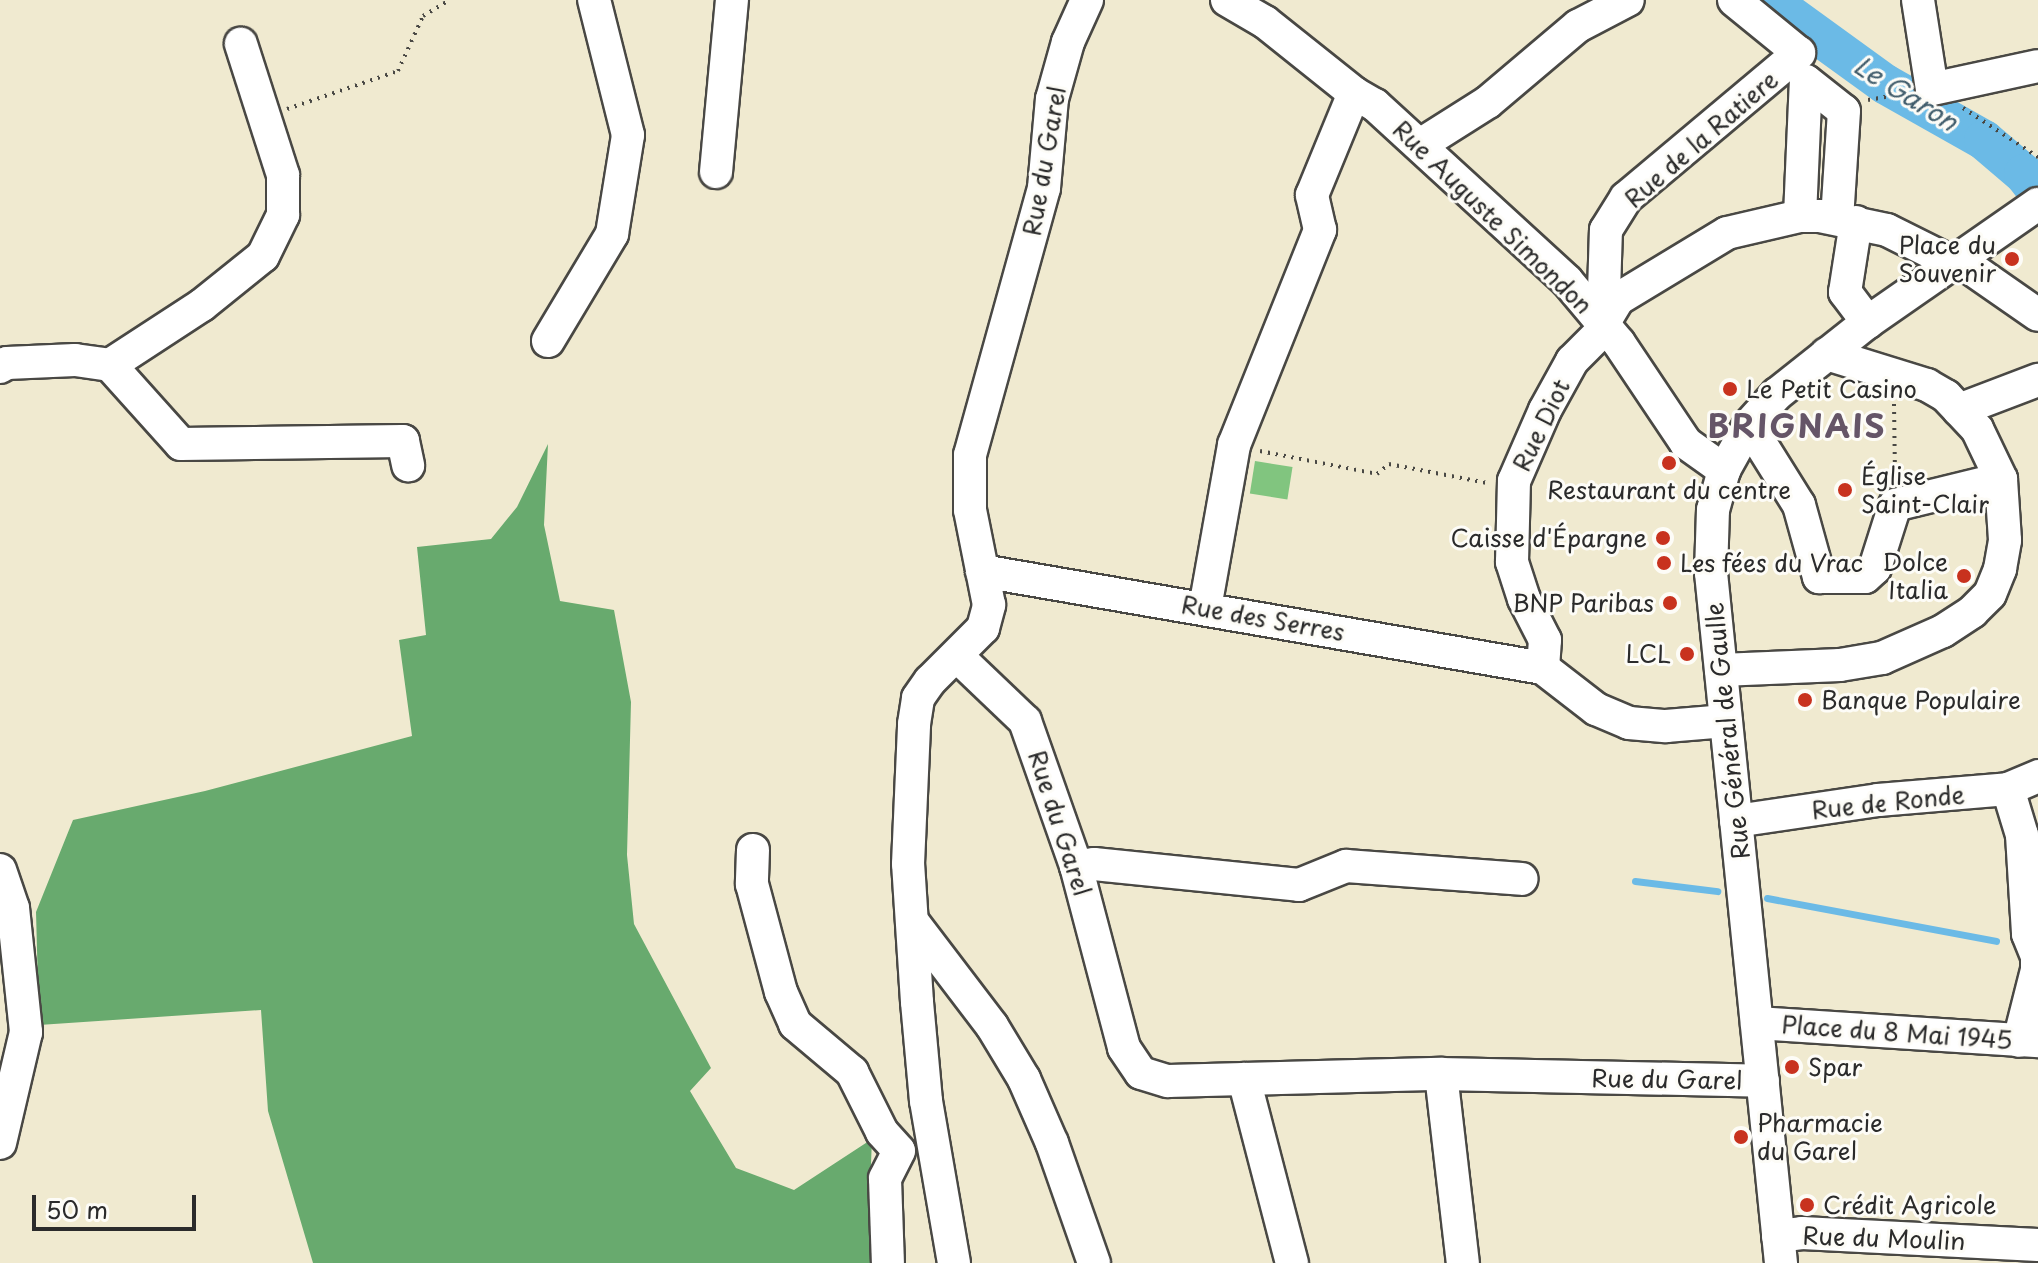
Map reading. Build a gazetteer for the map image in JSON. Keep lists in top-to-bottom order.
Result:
{
  "streets": {
    "street": [
      "Rue de la Ratiere",
      "Rue du Garel",
      "Rue Auguste Simondon",
      "Rue Diot",
      "Rue des Serres",
      "Rue Général de Gaulle",
      "Rue de Ronde",
      "Place du 8 Mai 1945",
      "Rue du Moulin"
    ]
  },
  "crossings": [
    ["Rue de la Ratiere", "Rue Auguste Simondon"],
    ["Rue de la Ratiere", "Rue Diot"],
    ["Rue du Garel", "Rue des Serres"],
    ["Rue du Garel", "Rue Général de Gaulle"],
    ["Rue Auguste Simondon", "Rue Diot"],
    ["Rue Auguste Simondon", "Rue Général de Gaulle"],
    ["Rue Diot", "Rue des Serres"],
    ["Rue Diot", "Rue Général de Gaulle"],
    ["Rue Général de Gaulle", "Rue de Ronde"],
    ["Rue Général de Gaulle", "Place du 8 Mai 1945"],
    ["Rue Général de Gaulle", "Rue du Moulin"]
  ],
  "districts": ["BRIGNAIS"],
  "water": ["Le Garon"],
  "places": [
    "Place du Souvenir",
    "Le Petit Casino",
    "Restaurant du centre",
    "Église Saint-Clair",
    "Caisse d'Épargne",
    "Les fées du Vrac",
    "Dolce Italia",
    "BNP Paribas",
    "LCL",
    "Banque Populaire",
    "Spar",
    "Pharmacie du Garel",
    "Crédit Agricole"
  ],
  "scale_bar": "50 m"
}
